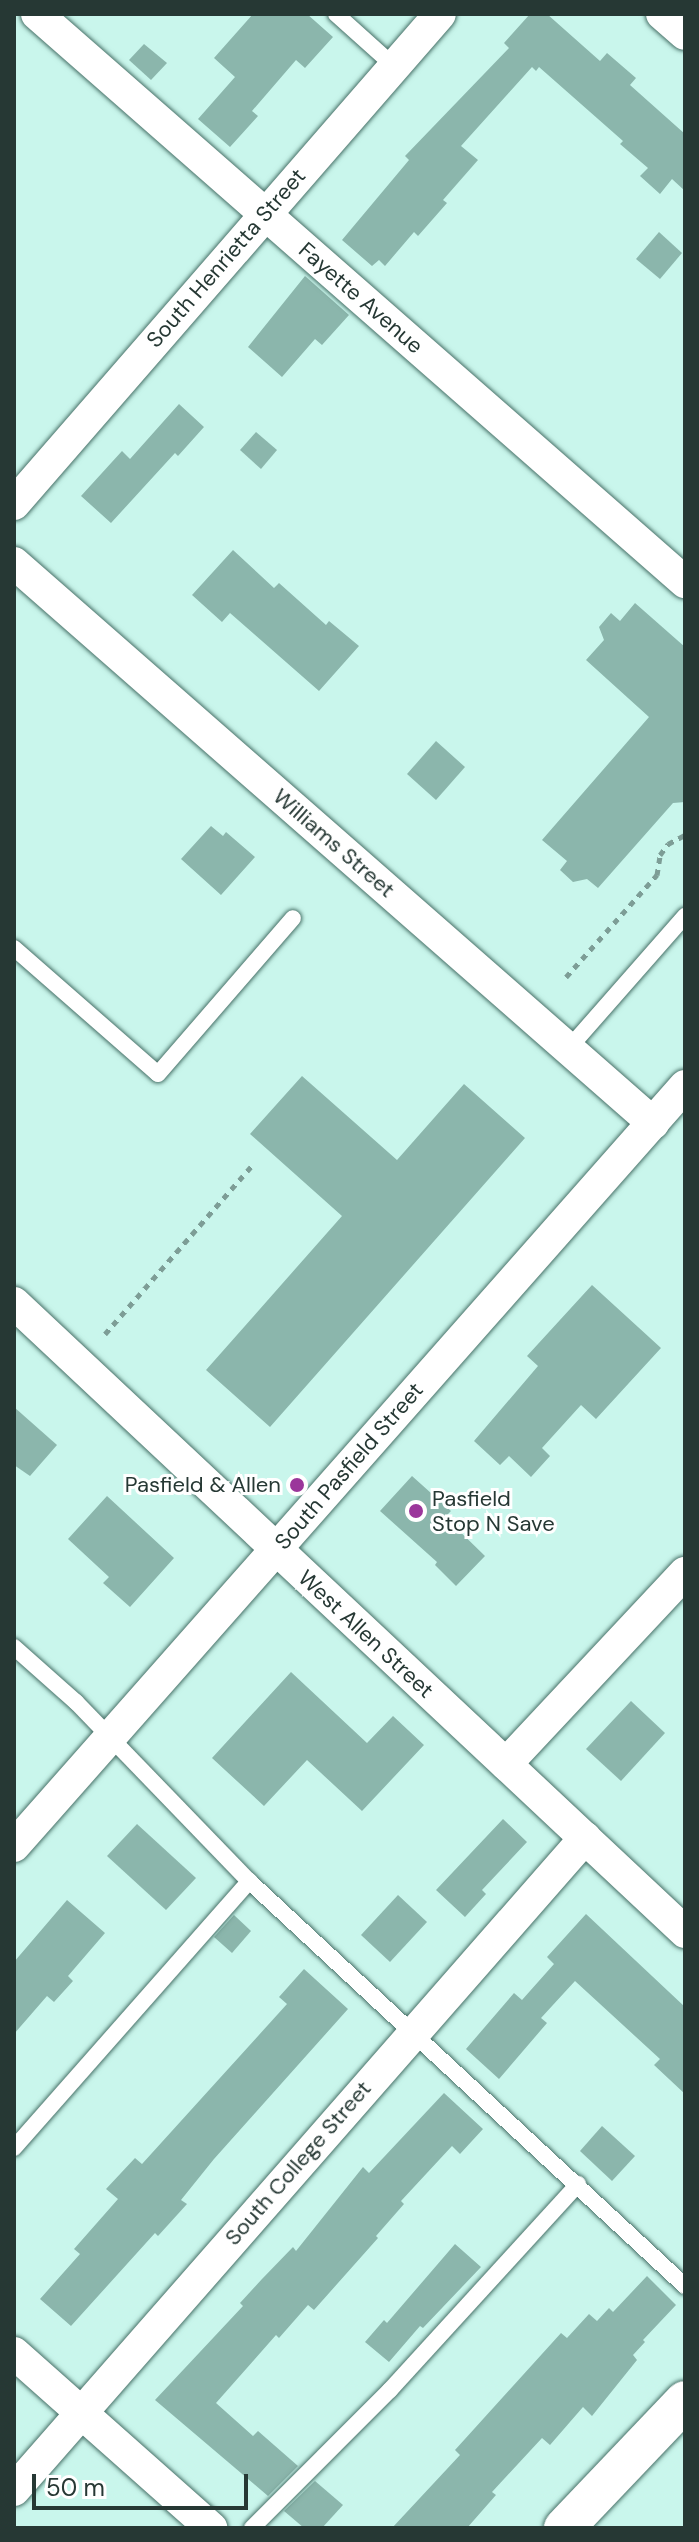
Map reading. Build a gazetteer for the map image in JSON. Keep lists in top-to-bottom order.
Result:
{
  "streets": {
    "street": [
      "South Henrietta Street",
      "Fayette Avenue",
      "Williams Street",
      "South Pasfield Street",
      "West Allen Street",
      "South College Street"
    ]
  },
  "crossings": [
    ["South Henrietta Street", "Fayette Avenue"],
    ["Williams Street", "South Pasfield Street"],
    ["South Pasfield Street", "West Allen Street"],
    ["West Allen Street", "South College Street"]
  ],
  "places": ["Pasfield & Allen", "Pasfield Stop N Save"],
  "scale_bar": "50 m"
}
